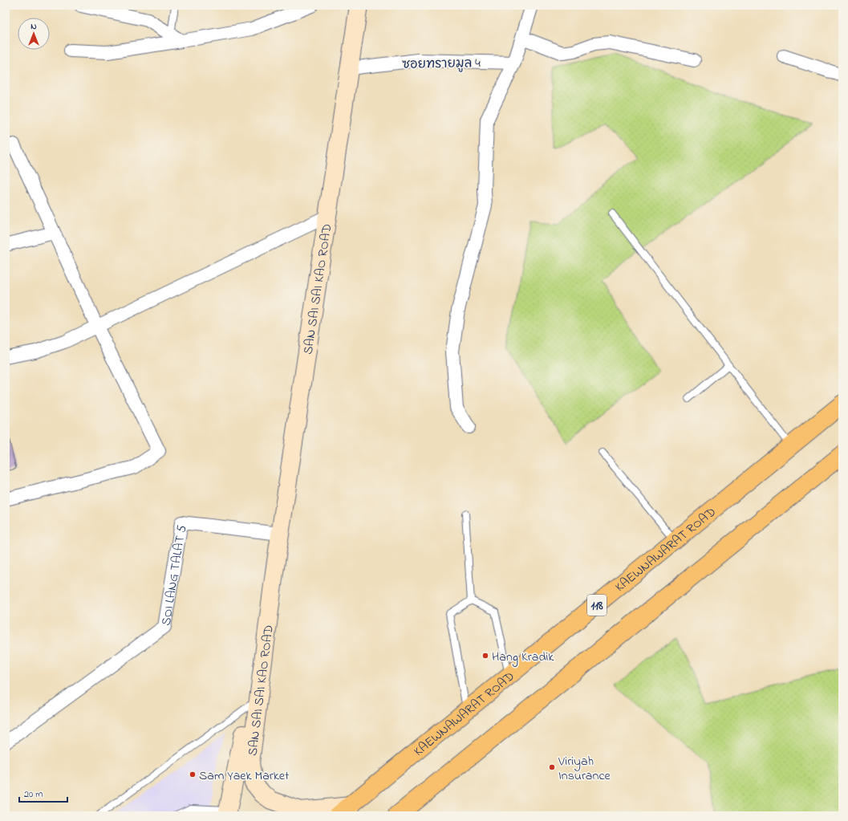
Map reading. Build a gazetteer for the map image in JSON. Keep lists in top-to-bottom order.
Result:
{
  "streets": {
    "main road": ["SAN SAI SAI KAO ROAD", "KAEWNAWARAT ROAD", "118"],
    "street": ["ซอยทรายมูล 4", "SOI LANG TALAT 5"]
  },
  "crossings": [
    ["ซอยทรายมูล 4", "SAN SAI SAI KAO ROAD"],
    ["SAN SAI SAI KAO ROAD", "SOI LANG TALAT 5"]
  ],
  "places": ["Hang Kradik", "Viriyah Insurance", "Sam Yaek Market"],
  "scale_bar": "20 m",
  "north": "top"
}
